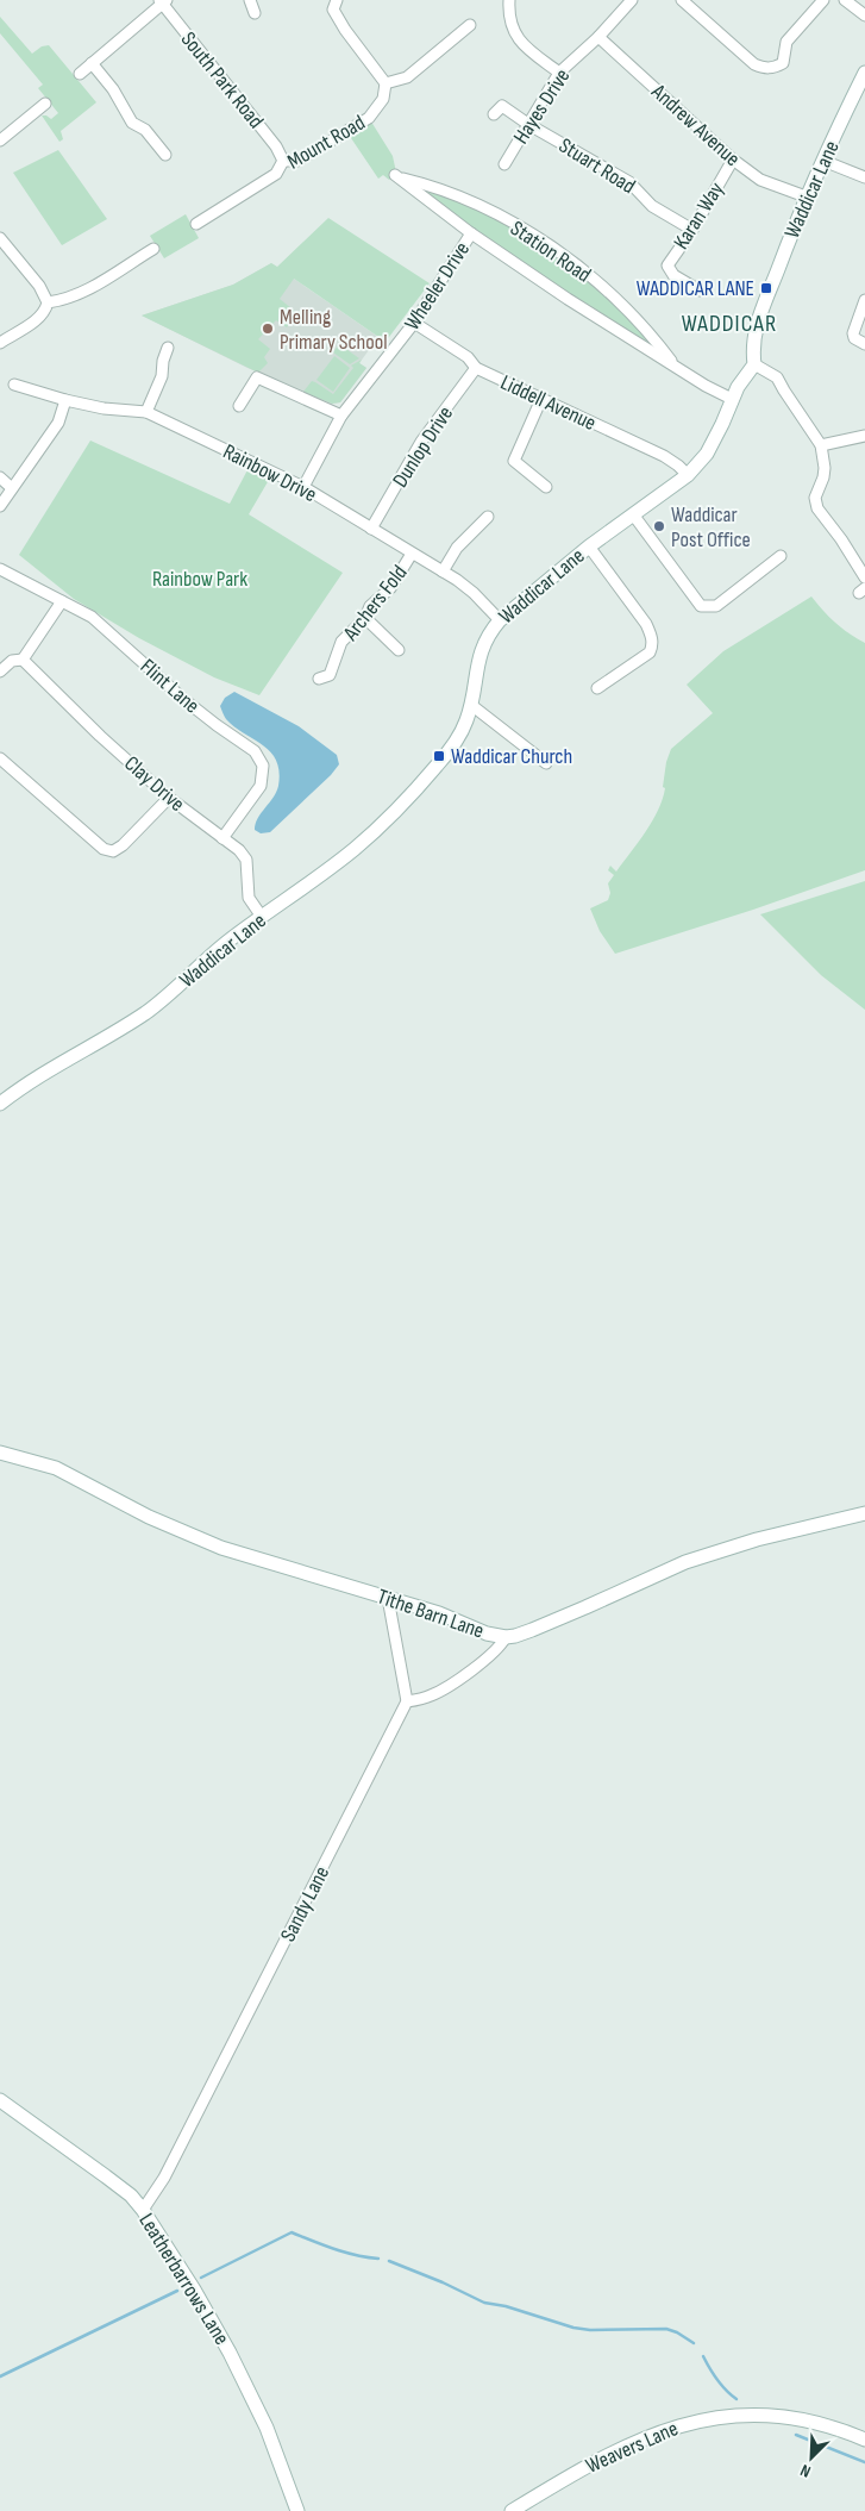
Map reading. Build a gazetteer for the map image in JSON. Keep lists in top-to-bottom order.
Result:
{
  "streets": {
    "street": [
      "South Park Road",
      "Hayes Drive",
      "Andrew Avenue",
      "Mount Road",
      "Stuart Road",
      "Waddicar Lane",
      "Karan Way",
      "Station Road",
      "Wheeler Drive",
      "Liddell Avenue",
      "Dunlop Drive",
      "Rainbow Drive",
      "Archers Fold",
      "Flint Lane",
      "Clay Drive",
      "Tithe Barn Lane",
      "Sandy Lane",
      "Leatherbarrows Lane",
      "Weavers Lane"
    ]
  },
  "crossings": [
    ["South Park Road", "Mount Road"],
    ["Hayes Drive", "Andrew Avenue"],
    ["Hayes Drive", "Stuart Road"],
    ["Andrew Avenue", "Waddicar Lane"],
    ["Andrew Avenue", "Karan Way"],
    ["Stuart Road", "Karan Way"],
    ["Waddicar Lane", "Station Road"],
    ["Waddicar Lane", "Liddell Avenue"],
    ["Waddicar Lane", "Rainbow Drive"],
    ["Waddicar Lane", "Clay Drive"],
    ["Station Road", "Wheeler Drive"],
    ["Wheeler Drive", "Liddell Avenue"],
    ["Wheeler Drive", "Rainbow Drive"],
    ["Liddell Avenue", "Dunlop Drive"],
    ["Dunlop Drive", "Rainbow Drive"],
    ["Rainbow Drive", "Archers Fold"],
    ["Flint Lane", "Clay Drive"],
    ["Sandy Lane", "Leatherbarrows Lane"]
  ],
  "districts": ["WADDICAR"],
  "parks": ["Rainbow Park"],
  "places": {
    "transit": ["WADDICAR LANE", "Waddicar Church"],
    "other": ["Melling Primary School", "Waddicar Post Office"]
  },
  "north": "bottom left"
}
